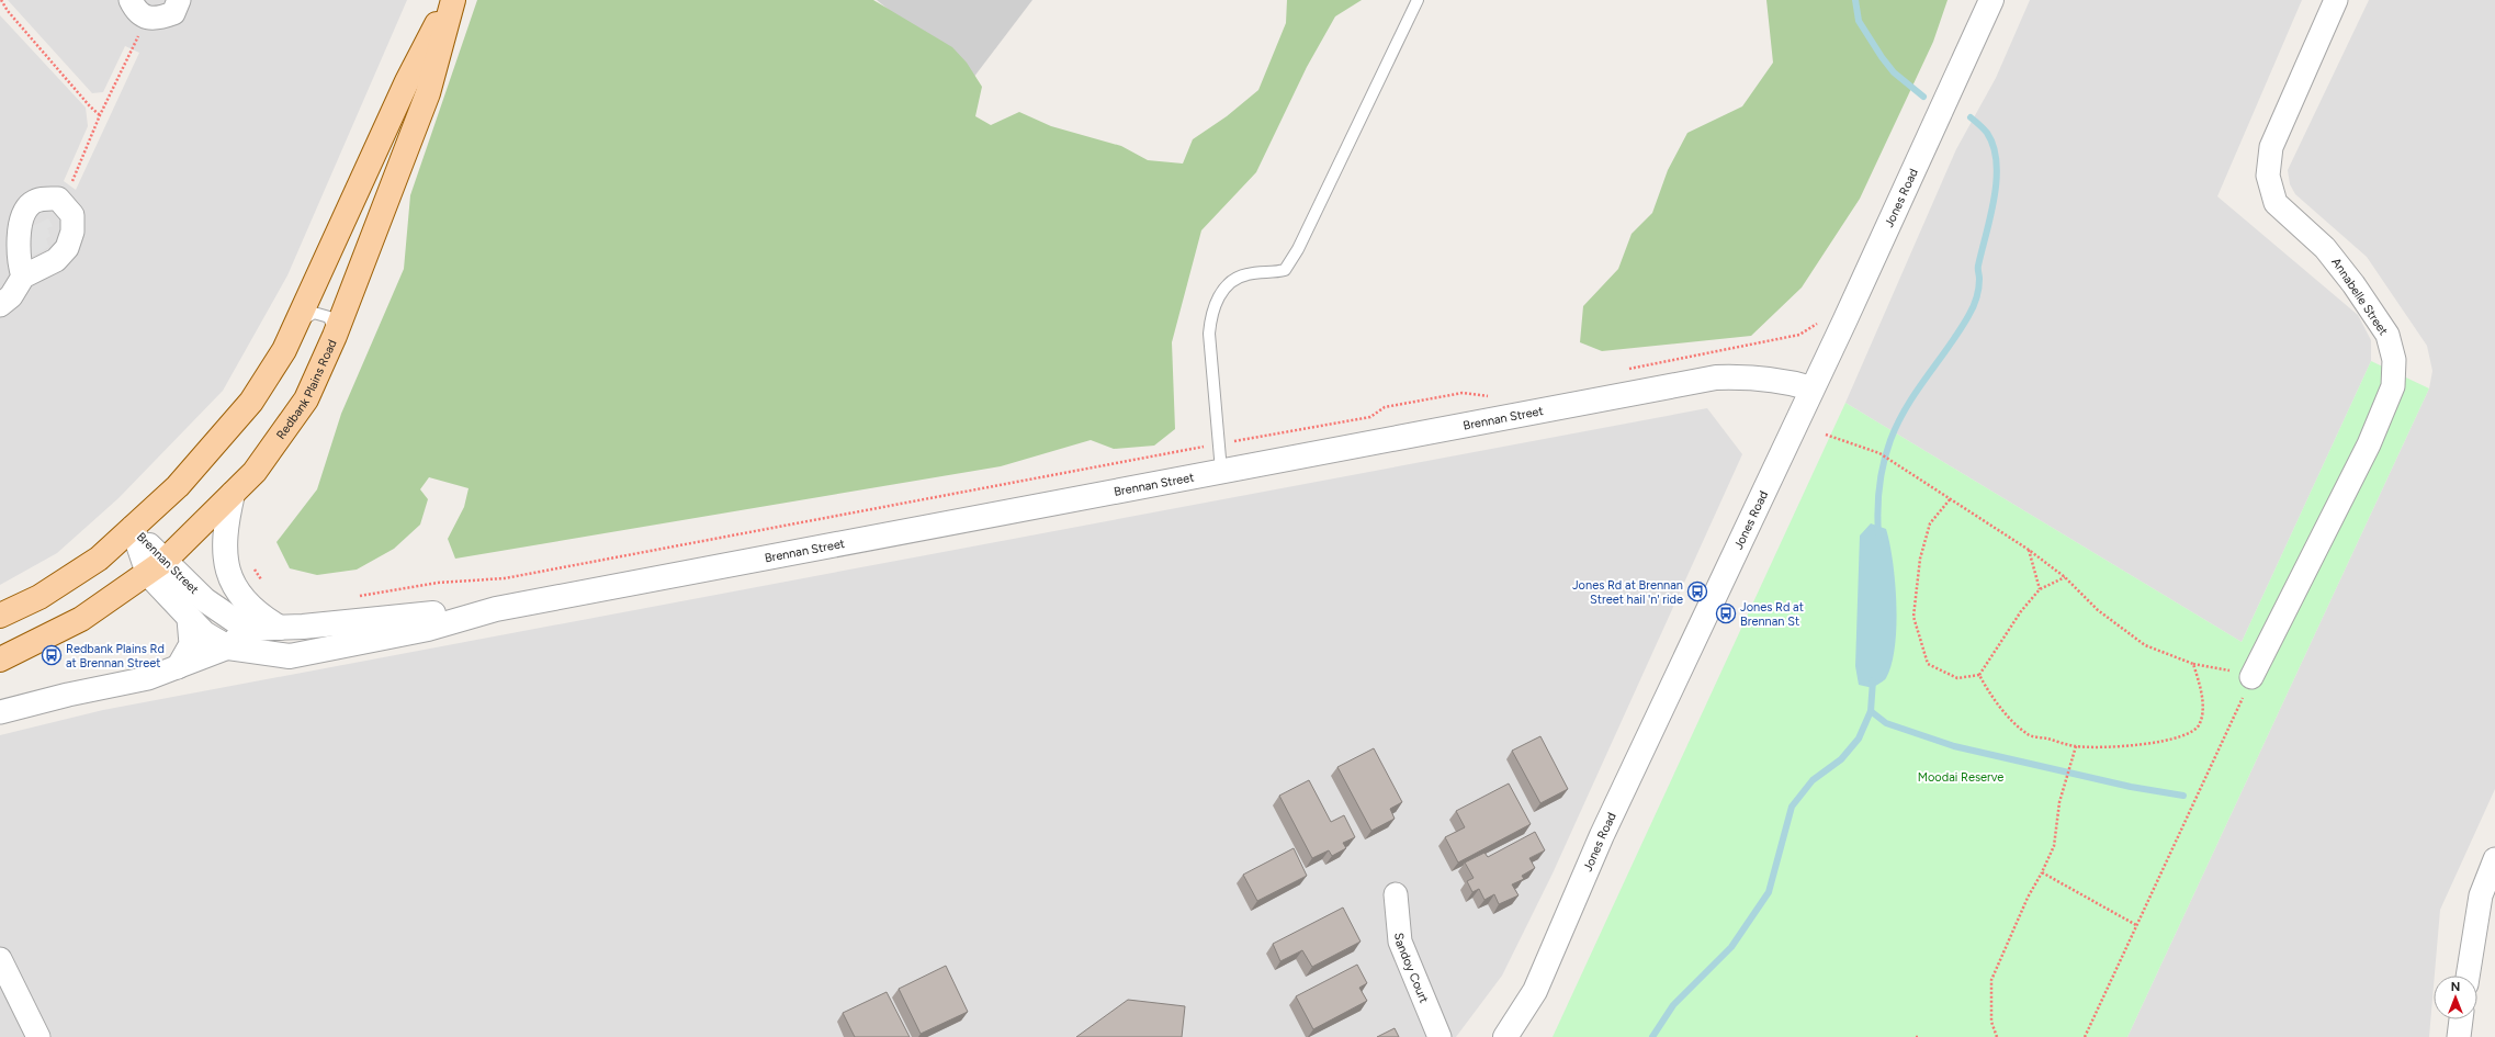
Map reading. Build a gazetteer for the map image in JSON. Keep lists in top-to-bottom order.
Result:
{
  "streets": {
    "main road": ["Redbank Plains Road"],
    "street": [
      "Jones Road",
      "Annabelle Street",
      "Brennan Street",
      "Sandoy Court"
    ]
  },
  "crossings": [
    ["Jones Road", "Brennan Street"],
    ["Redbank Plains Road", "Brennan Street"]
  ],
  "parks": ["Moodai Reserve"],
  "places": {
    "bus stop": ["Jones Rd at Brennan Street hail 'n' ride", "Jones Rd at Brennan St", "Redbank Plains Rd at Brennan Street"]
  },
  "north": "top"
}
